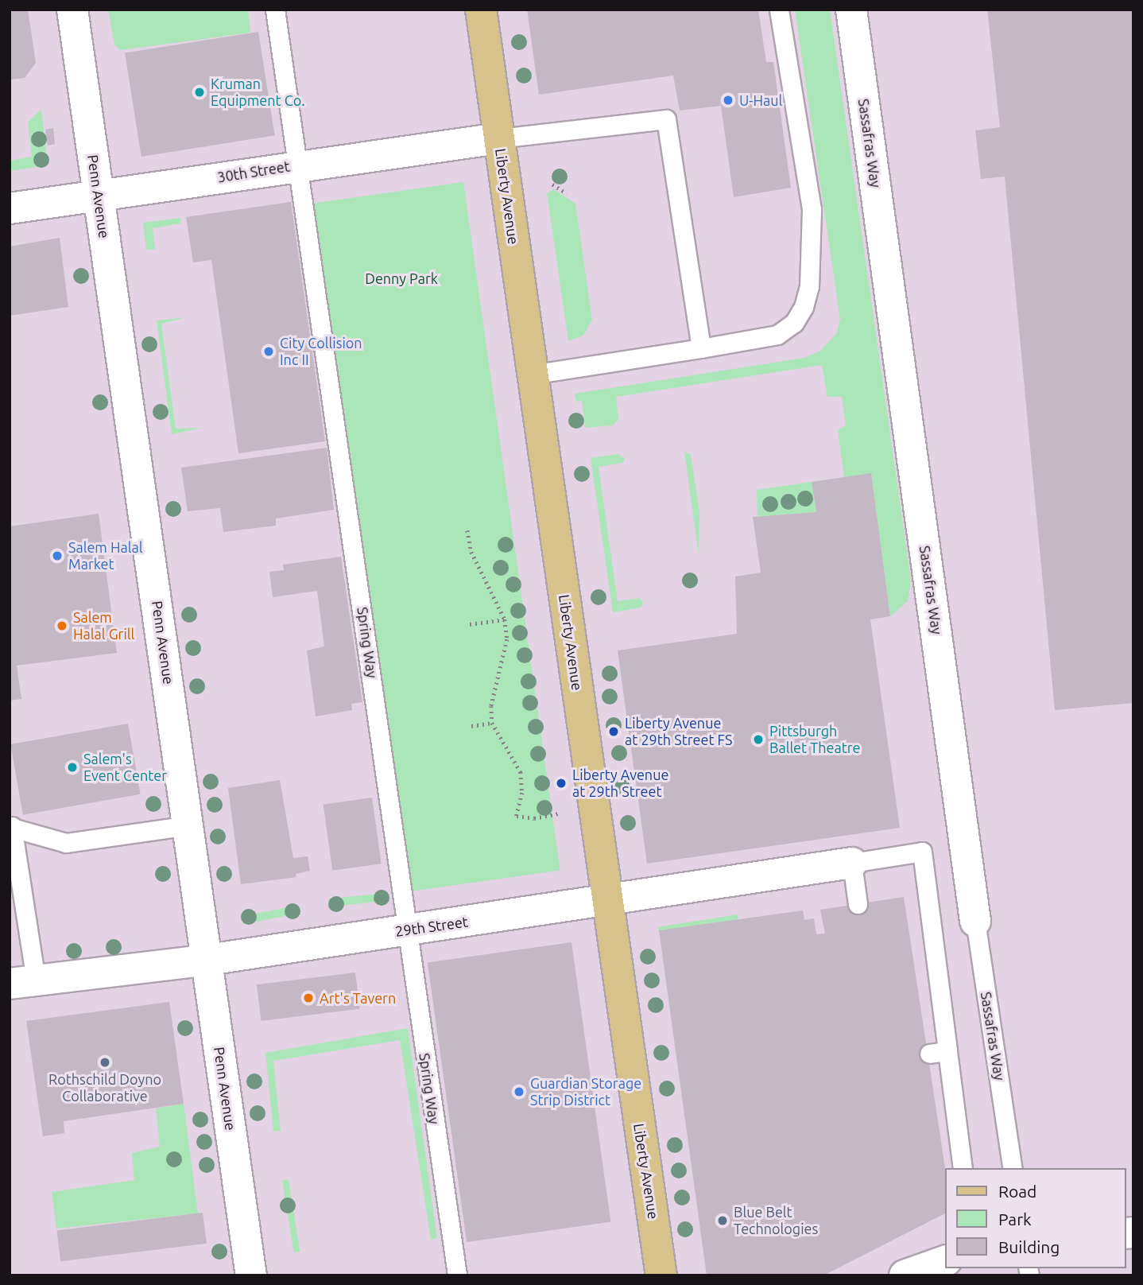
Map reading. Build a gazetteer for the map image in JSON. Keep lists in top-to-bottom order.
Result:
{
  "streets": {
    "main road": ["Liberty Avenue"],
    "street": [
      "Sassafras Way",
      "30th Street",
      "Penn Avenue",
      "29th Street"
    ],
    "lane": ["Spring Way"]
  },
  "crossings": [
    ["30th Street", "Penn Avenue"],
    ["30th Street", "Liberty Avenue"],
    ["30th Street", "Spring Way"],
    ["Penn Avenue", "29th Street"],
    ["Liberty Avenue", "29th Street"],
    ["Spring Way", "29th Street"]
  ],
  "parks": ["Denny Park"],
  "places": [
    "Kruman Equipment Co.",
    "U-Haul",
    "City Collision Inc II",
    "Salem Halal Market",
    "Salem Halal Grill",
    "Liberty Avenue at 29th Street FS",
    "Pittsburgh Ballet Theatre",
    "Salem's Event Center",
    "Liberty Avenue at 29th Street",
    "Art's Tavern",
    "Rothschild Doyno Collaborative",
    "Guardian Storage Strip District",
    "Blue Belt Technologies"
  ],
  "legend": ["Road", "Park", "Building"]
}
